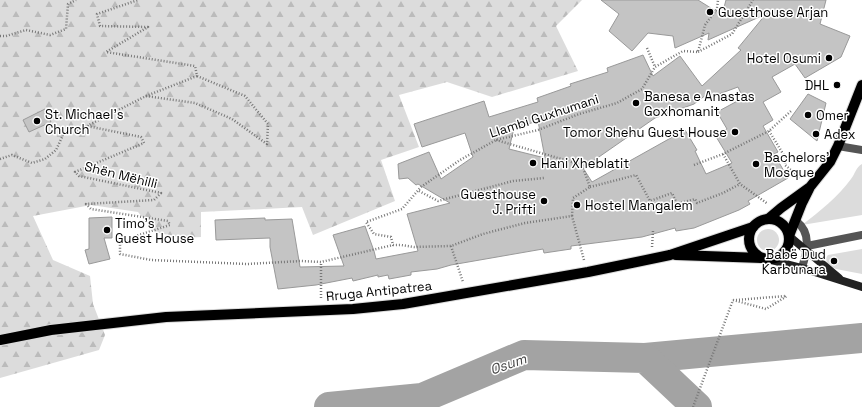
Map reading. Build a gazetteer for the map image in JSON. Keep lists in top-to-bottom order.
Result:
{
  "streets": {
    "main road": ["Rruga Antipatrea"],
    "path": ["Llambi Guxhumani", "Shën Mëhilli"]
  },
  "water": ["Osum"],
  "places": [
    "Guesthouse Arjan",
    "Hotel Osumi",
    "DHL",
    "Banesa e Anastas Goxhomanit",
    "Omer",
    "St. Michael's Church",
    "Tomor Shehu Guest House",
    "Adex",
    "Hani Xheblatit",
    "Bachelors' Mosque",
    "Guesthouse J. Prifti",
    "Hostel Mangalem",
    "Timo's Guest House",
    "Babë Dud Karbunara"
  ]
}
